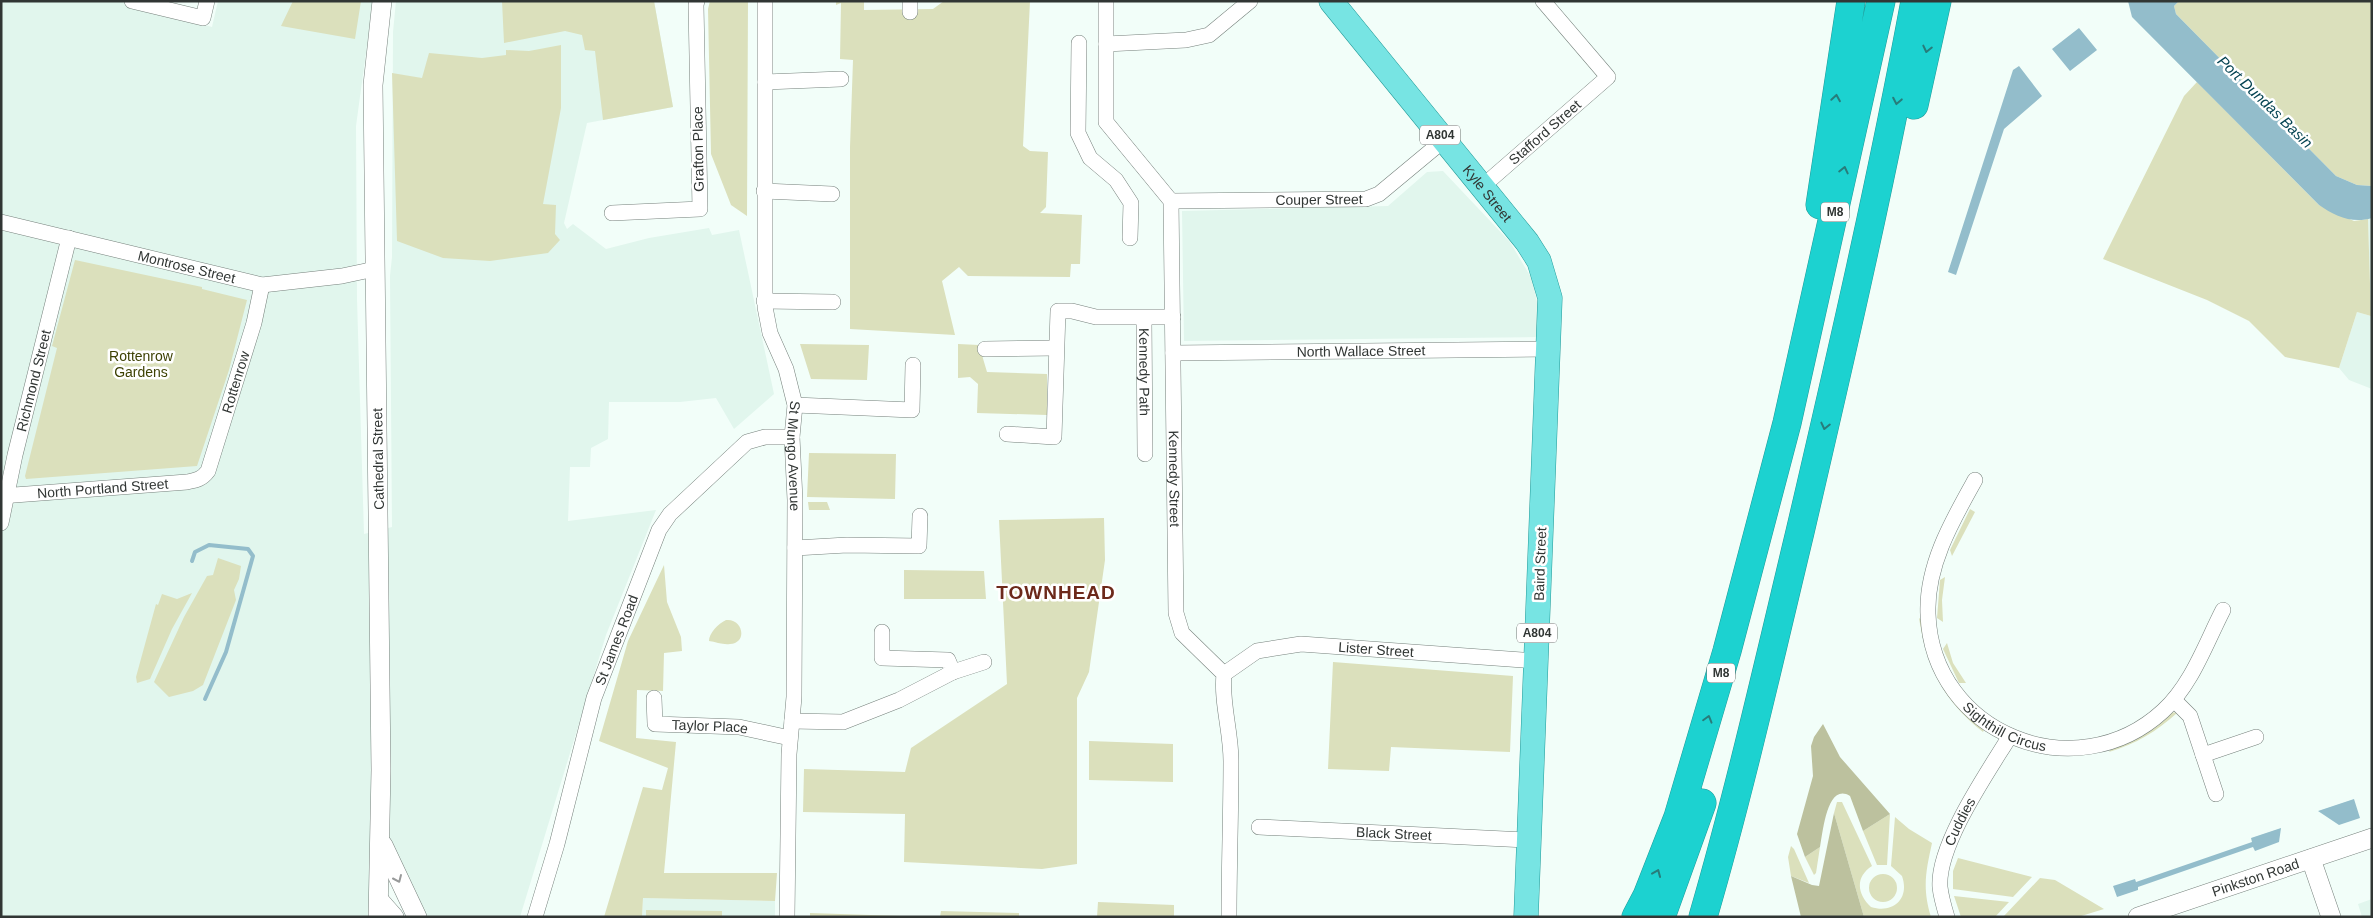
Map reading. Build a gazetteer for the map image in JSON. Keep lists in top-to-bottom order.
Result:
{
  "streets": {
    "highway": ["M8"],
    "main road": ["A804", "Kyle Street", "Baird Street"],
    "street": [
      "Stafford Street",
      "Grafton Place",
      "Couper Street",
      "Montrose Street",
      "North Wallace Street",
      "Kennedy Path",
      "Richmond Street",
      "Rottenrow",
      "St Mungo Avenue",
      "Cathedral Street",
      "Kennedy Street",
      "North Portland Street",
      "St James Road",
      "Lister Street",
      "Sighthill Circus",
      "Taylor Place",
      "Cuddies",
      "Black Street",
      "Pinkston Road"
    ]
  },
  "crossings": [
    ["Stafford Street", "Kyle Street"],
    ["Kyle Street", "Couper Street"],
    ["Kyle Street", "Baird Street"],
    ["Couper Street", "Kennedy Street"],
    ["Montrose Street", "Richmond Street"],
    ["Montrose Street", "Rottenrow"],
    ["Montrose Street", "Cathedral Street"],
    ["North Wallace Street", "Kennedy Street"],
    ["North Wallace Street", "Baird Street"],
    ["Kennedy Path", "Kennedy Street"],
    ["Richmond Street", "North Portland Street"],
    ["Rottenrow", "North Portland Street"],
    ["St Mungo Avenue", "St James Road"],
    ["St Mungo Avenue", "Taylor Place"],
    ["Kennedy Street", "Lister Street"],
    ["Baird Street", "Lister Street"],
    ["Baird Street", "Black Street"],
    ["Sighthill Circus", "Cuddies"]
  ],
  "districts": ["TOWNHEAD"],
  "water": ["Port Dundas Basin"],
  "parks": ["Rottenrow Gardens"]
}
